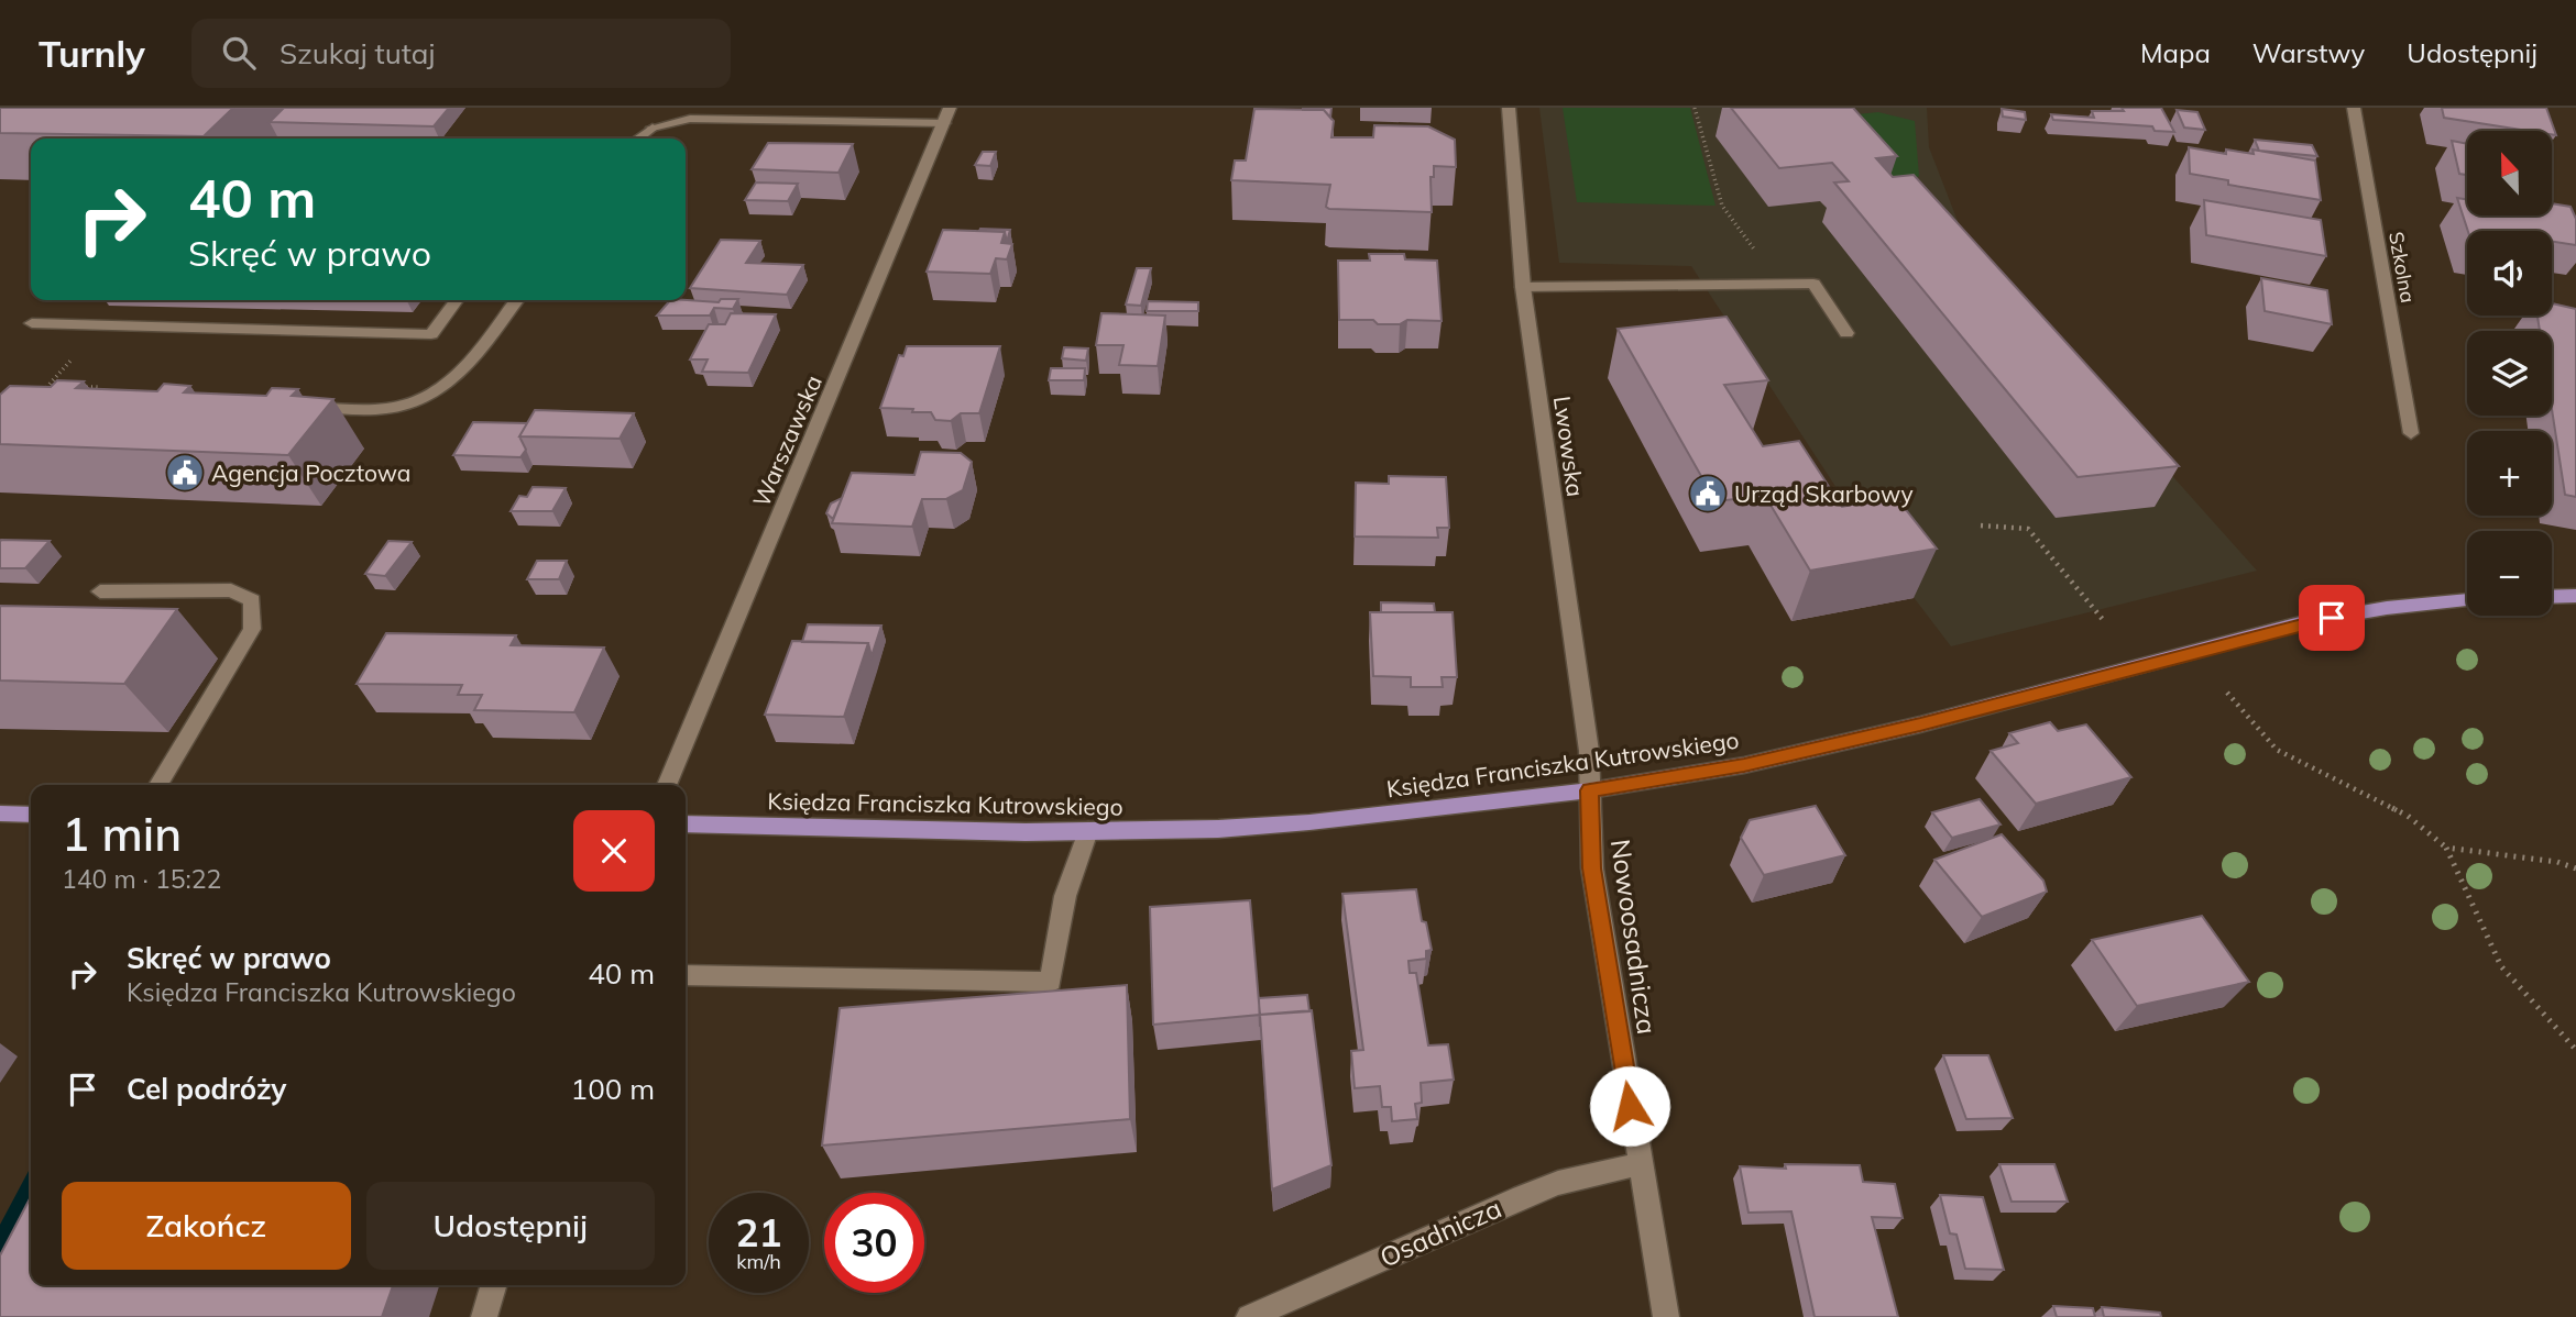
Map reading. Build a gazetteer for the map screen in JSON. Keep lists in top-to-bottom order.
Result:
{
  "streets": {
    "main road": ["Księdza Franciszka Kutrowskiego"],
    "street": [
      "Szkolna",
      "Warszawska",
      "Lwowska",
      "Nowoosadnicza",
      "Osadnicza"
    ]
  },
  "crossings": [
    ["Lwowska", "Księdza Franciszka Kutrowskiego"],
    ["Lwowska", "Nowoosadnicza"],
    ["Księdza Franciszka Kutrowskiego", "Nowoosadnicza"],
    ["Nowoosadnicza", "Osadnicza"]
  ],
  "places": {
    "public building": ["Agencja Pocztowa", "Urząd Skarbowy"]
  },
  "north": "top",
  "page": {
    "header": "Turnly",
    "search": "Szukaj tutaj",
    "nav": ["Mapa", "Warstwy", "Udostępnij"],
    "map_buttons": ["+", "−"],
    "turn": ["40 m", "Skręć w prawo"],
    "heading": ["1 min", "140 m · 15:22"],
    "list": [
      {
        "name": "Skręć w prawo",
        "note": "Księdza Franciszka Kutrowskiego",
        "value": "40 m"
      },
      {
        "name": "Cel podróży",
        "value": "100 m"
      }
    ],
    "buttons": ["Zakończ", "Udostępnij"],
    "speed": "21 km/h",
    "limit": "30"
  }
}
